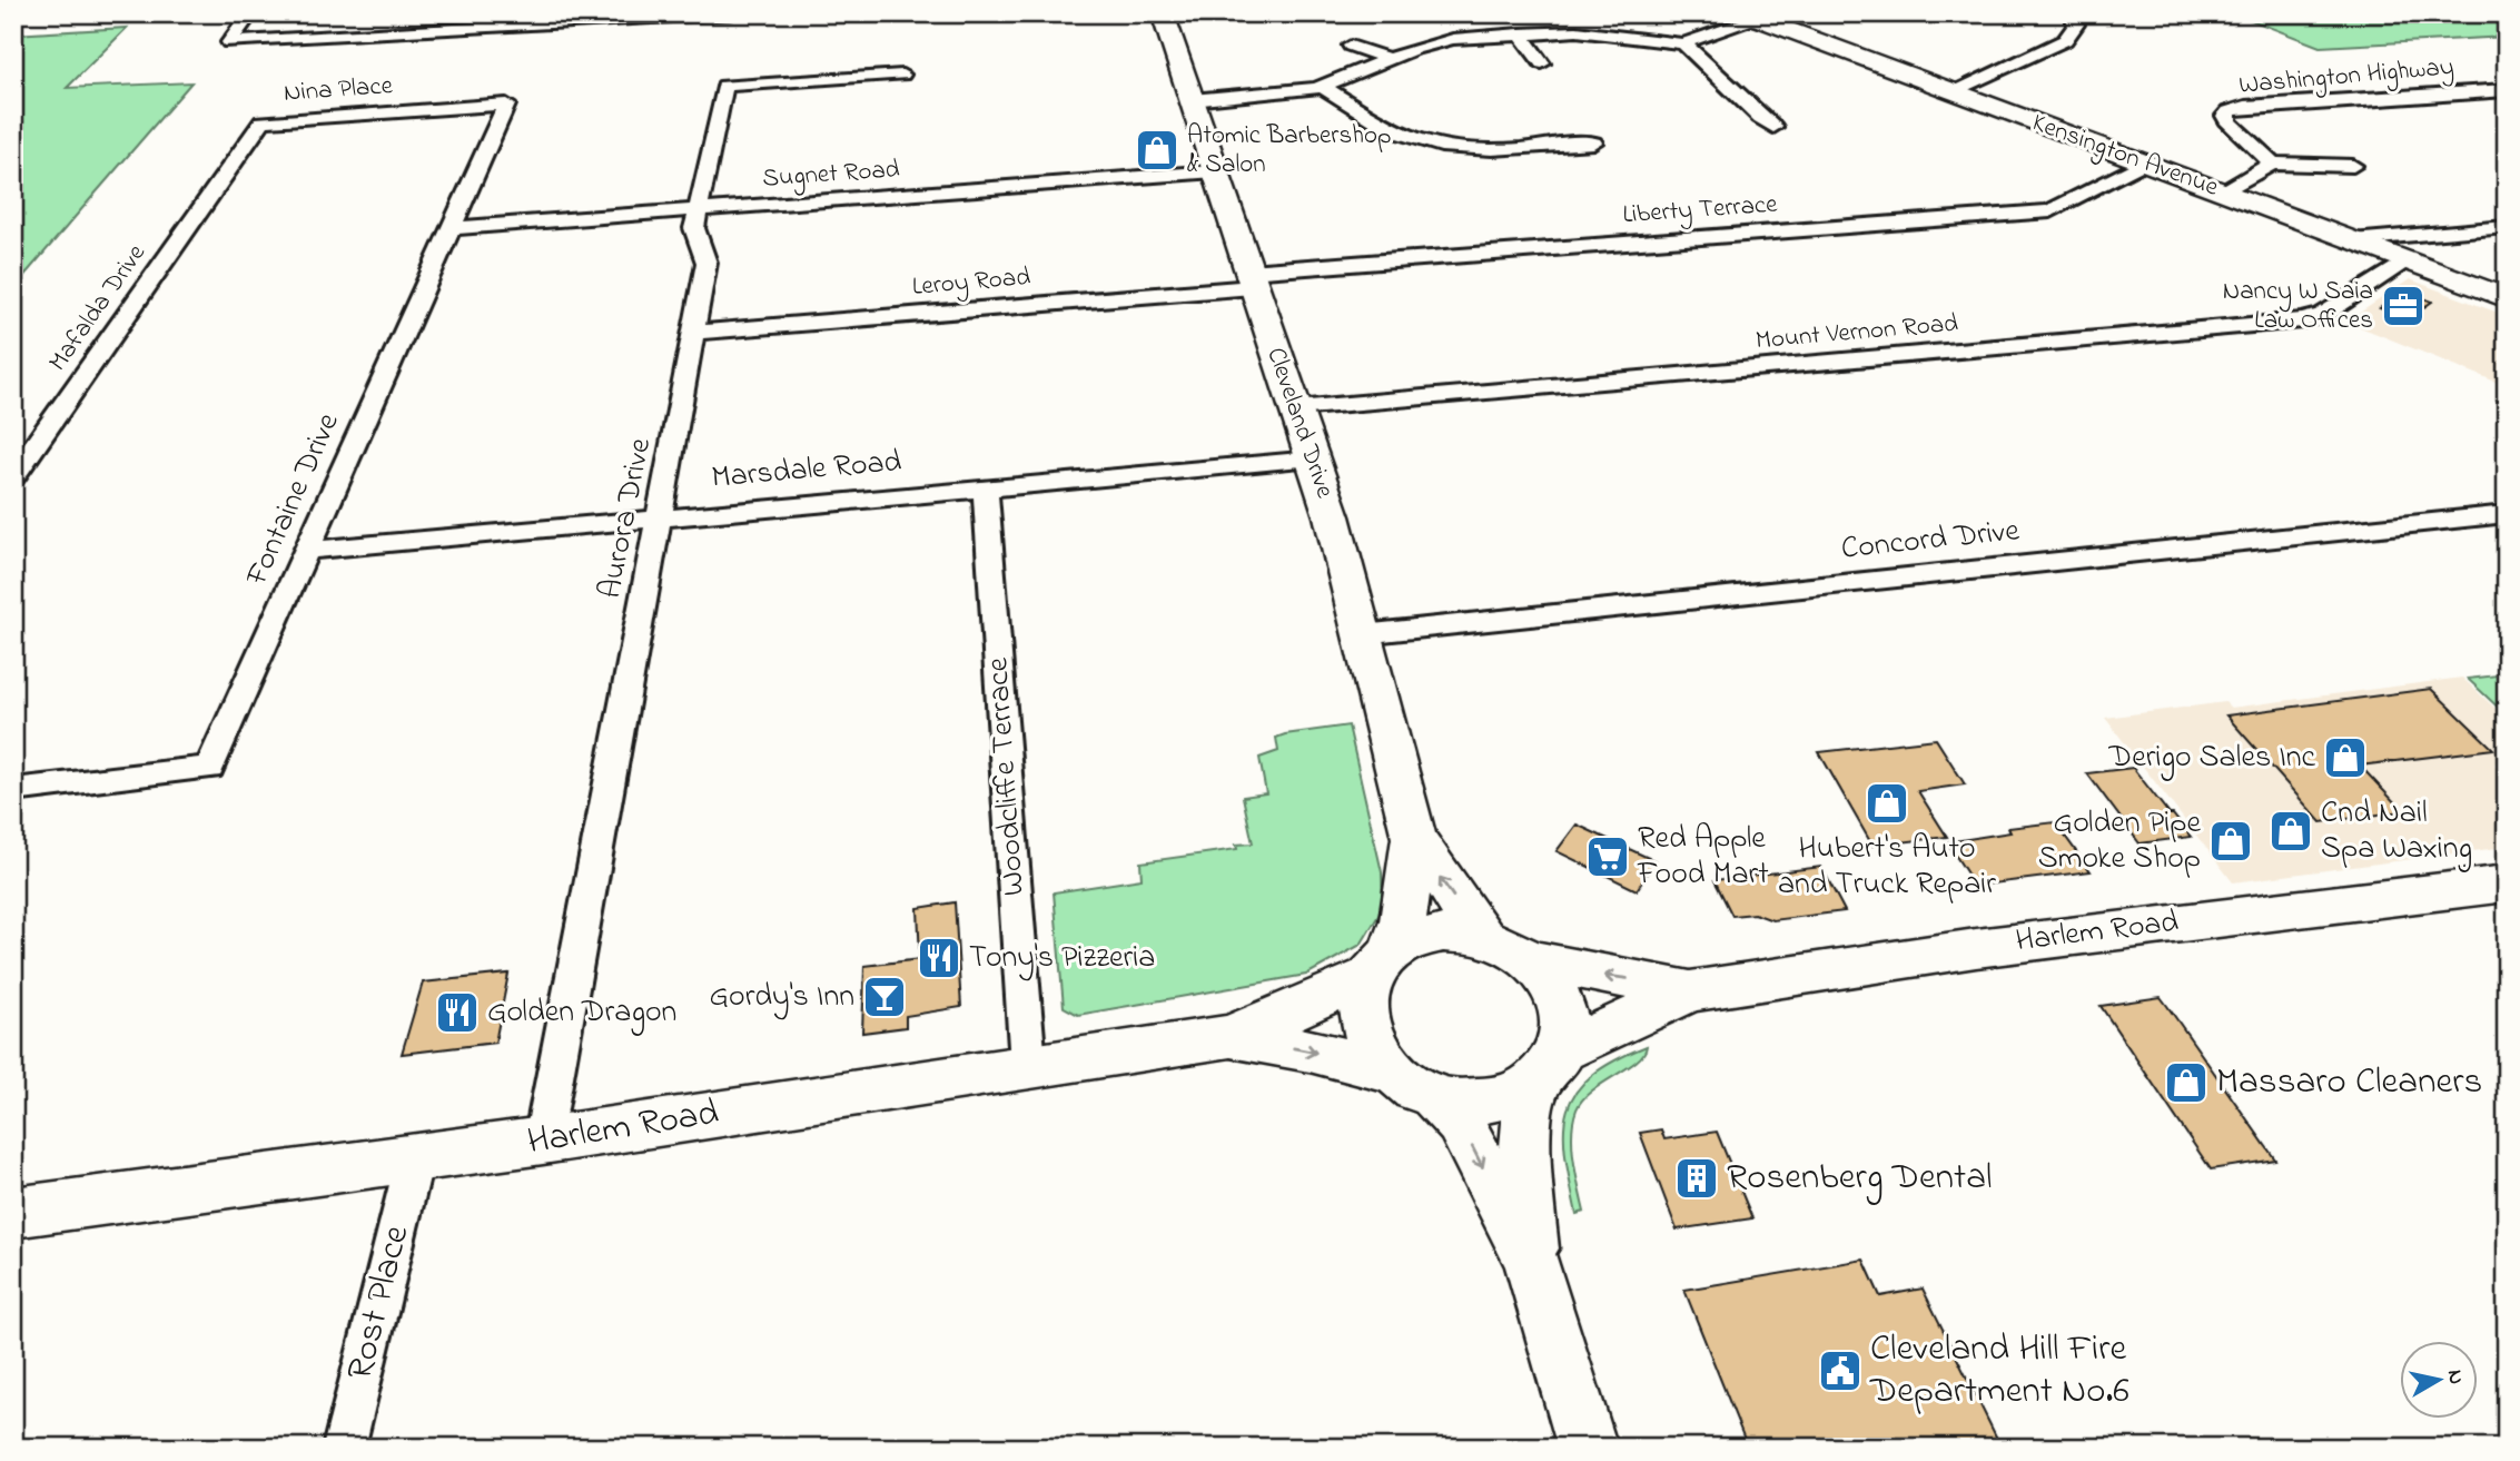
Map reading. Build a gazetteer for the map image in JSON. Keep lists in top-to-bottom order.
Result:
{
  "streets": {
    "street": [
      "Washington Highway",
      "Nina Place",
      "Kensington Avenue",
      "Sugnet Road",
      "Liberty Terrace",
      "Leroy Road",
      "Mafalda Drive",
      "Mount Vernon Road",
      "Cleveland Drive",
      "Marsdale Road",
      "Fontaine Drive",
      "Aurora Drive",
      "Concord Drive",
      "Woodcliffe Terrace",
      "Harlem Road",
      "Rost Place"
    ]
  },
  "crossings": [
    ["Nina Place", "Mafalda Drive"],
    ["Nina Place", "Fontaine Drive"],
    ["Kensington Avenue", "Liberty Terrace"],
    ["Kensington Avenue", "Mount Vernon Road"],
    ["Sugnet Road", "Cleveland Drive"],
    ["Sugnet Road", "Fontaine Drive"],
    ["Sugnet Road", "Aurora Drive"],
    ["Liberty Terrace", "Leroy Road"],
    ["Liberty Terrace", "Cleveland Drive"],
    ["Leroy Road", "Cleveland Drive"],
    ["Leroy Road", "Aurora Drive"],
    ["Mount Vernon Road", "Cleveland Drive"],
    ["Cleveland Drive", "Marsdale Road"],
    ["Cleveland Drive", "Concord Drive"],
    ["Cleveland Drive", "Harlem Road"],
    ["Marsdale Road", "Fontaine Drive"],
    ["Marsdale Road", "Aurora Drive"],
    ["Marsdale Road", "Woodcliffe Terrace"],
    ["Aurora Drive", "Harlem Road"],
    ["Woodcliffe Terrace", "Harlem Road"],
    ["Harlem Road", "Rost Place"]
  ],
  "places": {
    "shop": [
      "Atomic Barbershop & Salon",
      "Derigo Sales Inc",
      "Hubert's Auto and Truck Repair",
      "Cnd Nail Spa Waxing",
      "Golden Pipe Smoke Shop",
      "Massaro Cleaners"
    ],
    "office": ["Nancy W Saia Law Offices"],
    "supermarket": ["Red Apple Food Mart"],
    "restaurant": ["Tony's Pizzeria", "Golden Dragon"],
    "bar": ["Gordy's Inn"],
    "building": ["Rosenberg Dental"],
    "public building": ["Cleveland Hill Fire Department No.6"]
  },
  "north": "right"
}
